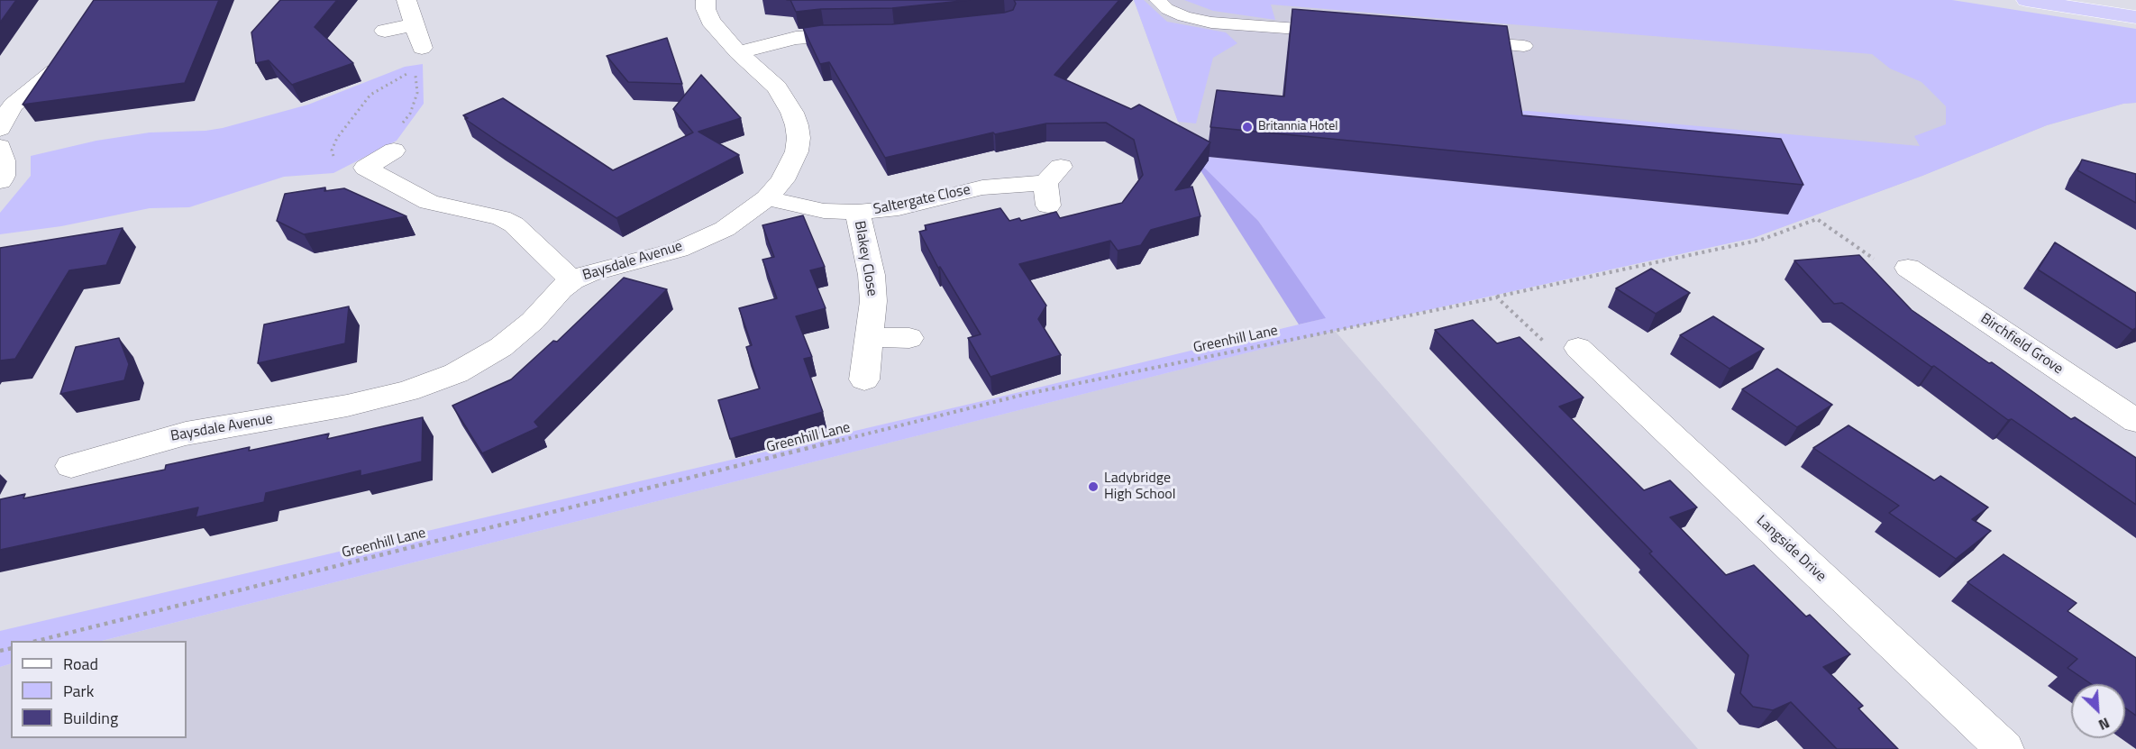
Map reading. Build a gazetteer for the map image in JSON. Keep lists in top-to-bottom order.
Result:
{
  "streets": {
    "street": [
      "Saltergate Close",
      "Blakey Close",
      "Baysdale Avenue",
      "Birchfield Grove",
      "Langside Drive"
    ],
    "path": ["Greenhill Lane"]
  },
  "crossings": [
    ["Saltergate Close", "Blakey Close"],
    ["Saltergate Close", "Baysdale Avenue"],
    ["Greenhill Lane", "Birchfield Grove"]
  ],
  "places": ["Britannia Hotel", "Ladybridge High School"],
  "legend": ["Road", "Park", "Building"],
  "north": "bottom right"
}
